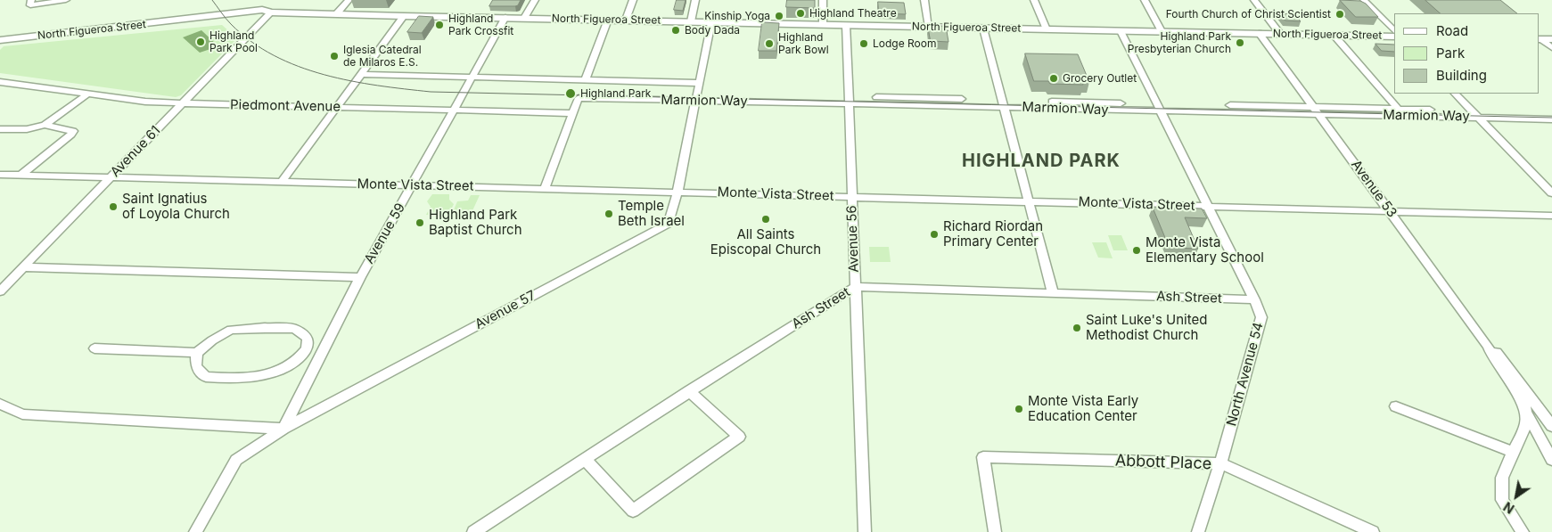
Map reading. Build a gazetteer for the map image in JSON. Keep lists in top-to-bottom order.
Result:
{
  "streets": {
    "main road": ["North Figueroa Street"],
    "street": [
      "Marmion Way",
      "Piedmont Avenue",
      "Avenue 61",
      "Monte Vista Street",
      "Avenue 53",
      "Avenue 59",
      "Avenue 56",
      "Ash Street",
      "Avenue 57",
      "North Avenue 54",
      "Abbott Place"
    ]
  },
  "crossings": [
    ["North Figueroa Street", "Avenue 61"],
    ["North Figueroa Street", "Avenue 53"],
    ["North Figueroa Street", "Avenue 59"],
    ["North Figueroa Street", "Avenue 56"],
    ["North Figueroa Street", "Avenue 57"],
    ["North Figueroa Street", "North Avenue 54"],
    ["Marmion Way", "Piedmont Avenue"],
    ["Marmion Way", "Avenue 53"],
    ["Marmion Way", "Avenue 59"],
    ["Marmion Way", "Avenue 56"],
    ["Marmion Way", "Avenue 57"],
    ["Marmion Way", "North Avenue 54"],
    ["Piedmont Avenue", "Avenue 61"],
    ["Piedmont Avenue", "Avenue 59"],
    ["Avenue 61", "Monte Vista Street"],
    ["Monte Vista Street", "Avenue 53"],
    ["Monte Vista Street", "Avenue 59"],
    ["Monte Vista Street", "Avenue 56"],
    ["Monte Vista Street", "Avenue 57"],
    ["Monte Vista Street", "North Avenue 54"],
    ["Avenue 59", "Avenue 57"],
    ["Avenue 56", "Ash Street"],
    ["Ash Street", "North Avenue 54"],
    ["North Avenue 54", "Abbott Place"]
  ],
  "districts": ["HIGHLAND PARK"],
  "places": [
    "Highland Theatre",
    "Fourth Church of Christ Scientist",
    "Kinship Yoga",
    "Highland Park Crossfit",
    "Body Dada",
    "Highland Park Pool",
    "Highland Park Presbyterian Church",
    "Highland Park Bowl",
    "Lodge Room",
    "Iglesia Catedral de Milaros E.S.",
    "Grocery Outlet",
    "Highland Park",
    "Saint Ignatius of Loyola Church",
    "Temple Beth Israel",
    "All Saints Episcopal Church",
    "Highland Park Baptist Church",
    "Richard Riordan Primary Center",
    "Monte Vista Elementary School",
    "Saint Luke's United Methodist Church",
    "Monte Vista Early Education Center"
  ],
  "legend": ["Road", "Park", "Building"],
  "north": "bottom left"
}
